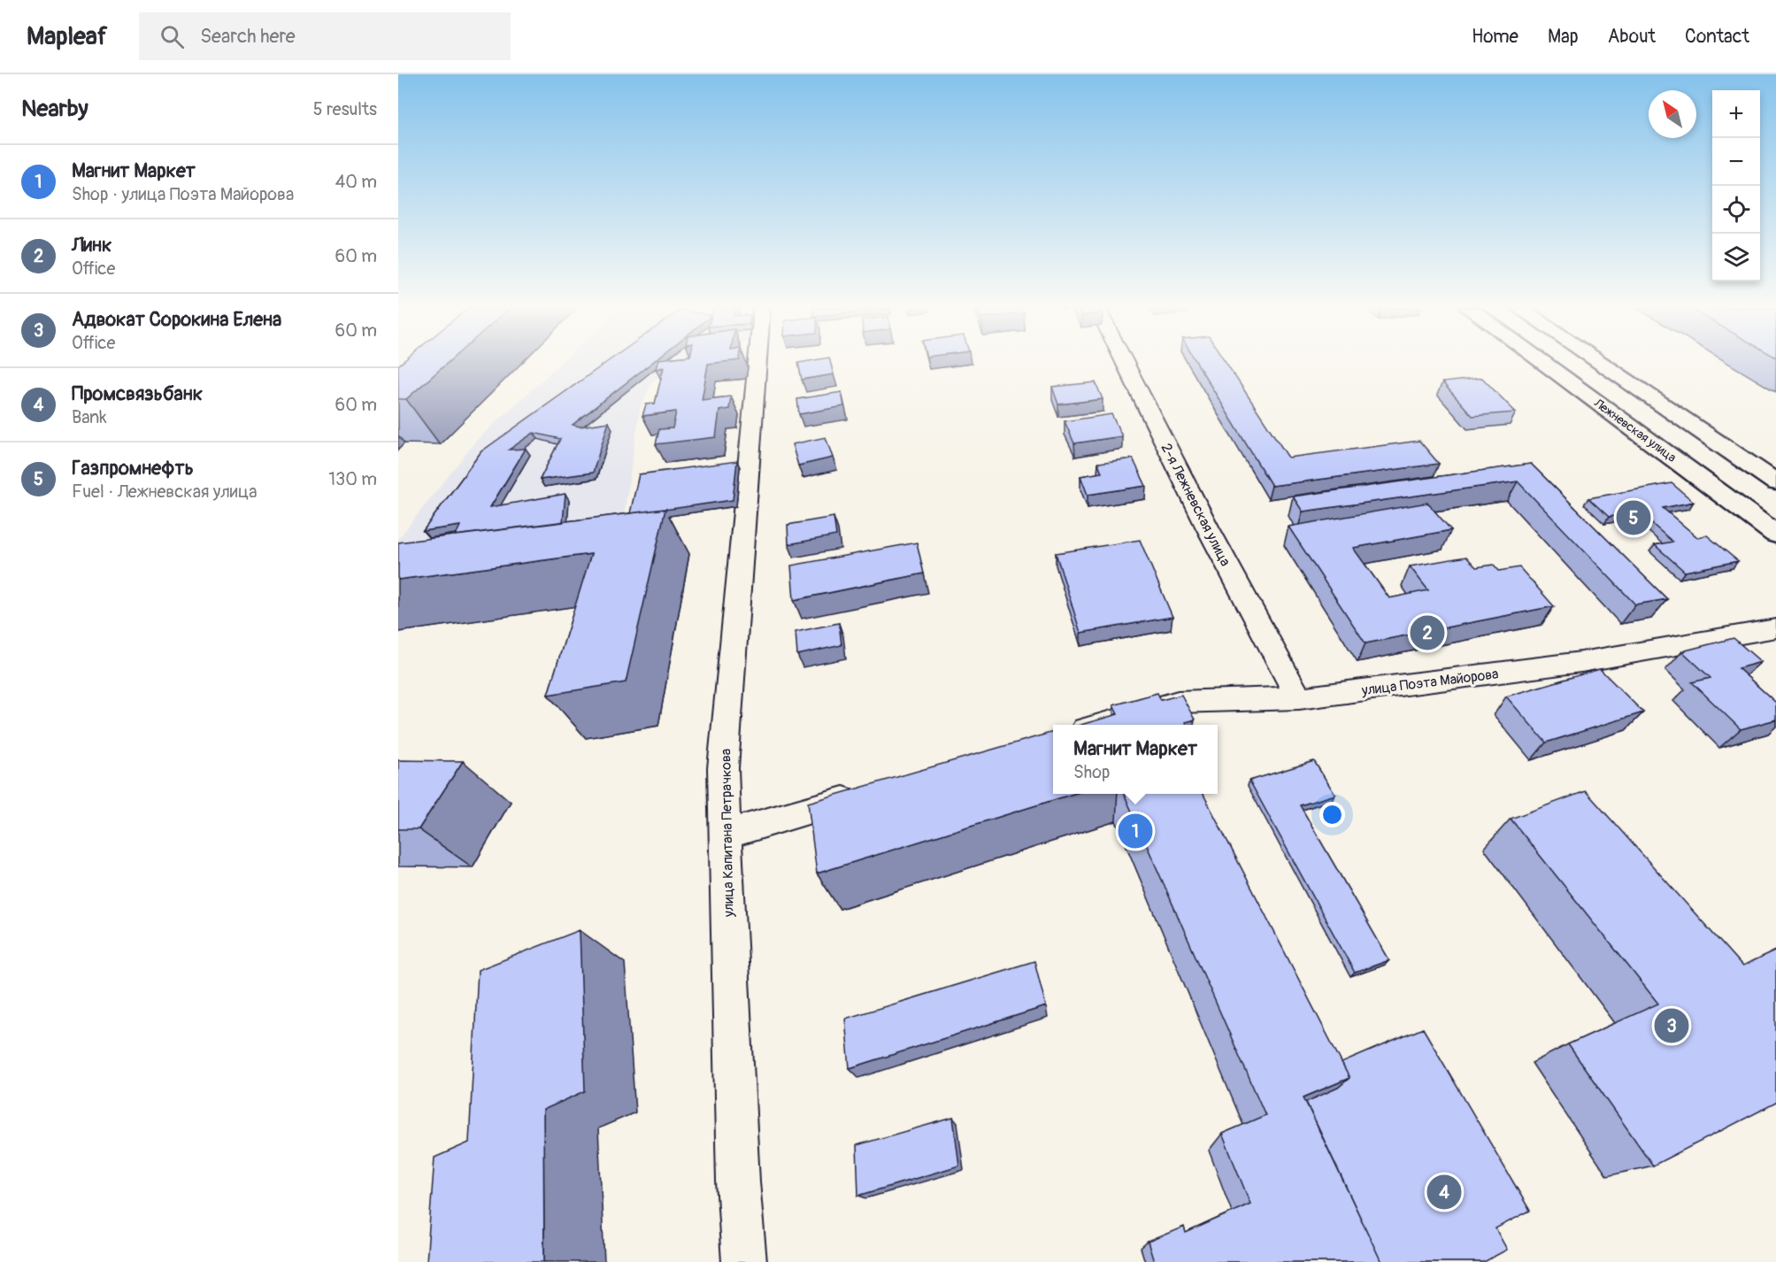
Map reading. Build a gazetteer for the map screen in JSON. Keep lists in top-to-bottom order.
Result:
{
  "streets": {
    "highway": ["Лежневская улица"],
    "street": ["2-я Лежневская улица", "улица Поэта Майорова", "улица Капитана Петрачкова"]
  },
  "crossings": [
    ["2-я Лежневская улица", "улица Поэта Майорова"]
  ],
  "north": "top left",
  "page": {
    "header": "Mapleaf",
    "search": "Search here",
    "nav": [
      "Home",
      "Map",
      "About",
      "Contact"
    ],
    "heading": ["Nearby", "5 results"],
    "map_buttons": ["+", "−"],
    "list": [
      {
        "mark": "1",
        "name": "Магнит Маркет",
        "note": "Shop · улица Поэта Майорова",
        "value": "40 m"
      },
      {
        "mark": "2",
        "name": "Линк",
        "note": "Office",
        "value": "60 m"
      },
      {
        "mark": "3",
        "name": "Адвокат Сорокина Елена",
        "note": "Office",
        "value": "60 m"
      },
      {
        "mark": "4",
        "name": "Промсвязьбанк",
        "note": "Bank",
        "value": "60 m"
      },
      {
        "mark": "5",
        "name": "Газпромнефть",
        "note": "Fuel · Лежневская улица",
        "value": "130 m"
      }
    ],
    "pins": [
      "5",
      "2",
      "1",
      "3",
      "4"
    ],
    "popup": ["Магнит Маркет", "Shop"]
  }
}
